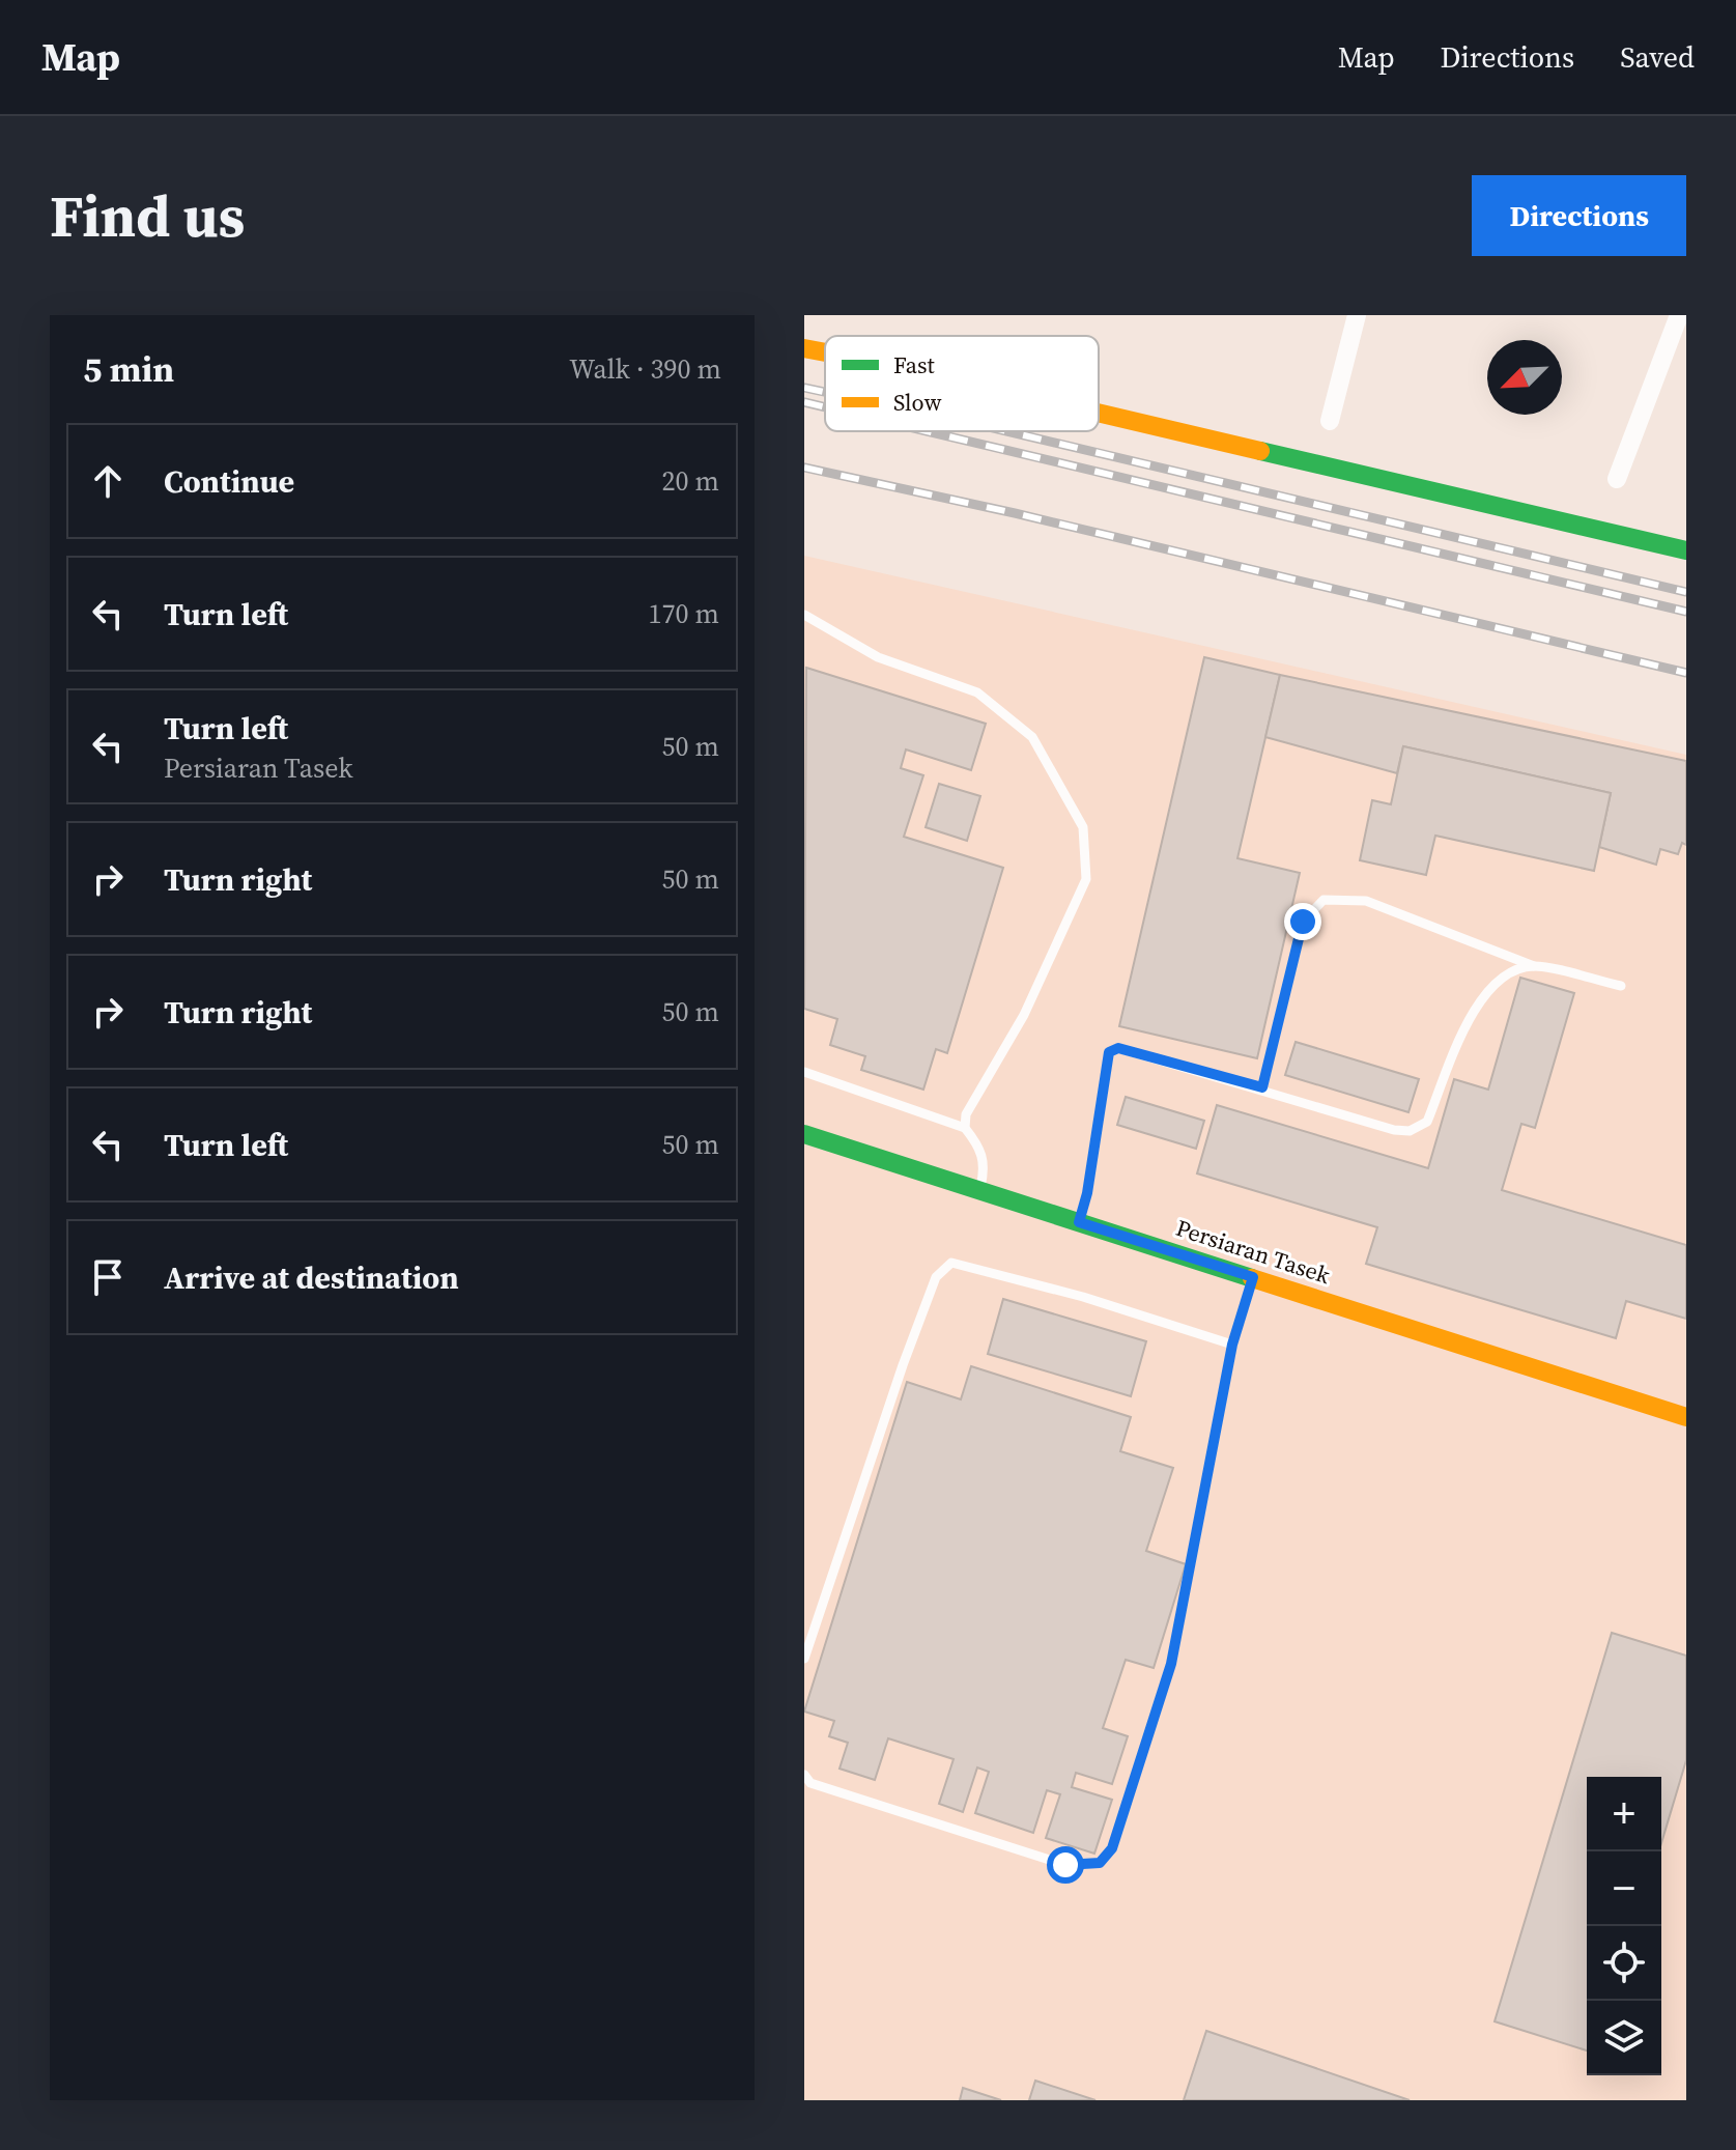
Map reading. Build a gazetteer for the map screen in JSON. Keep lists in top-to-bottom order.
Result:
{
  "streets": {
    "street": ["Persiaran Tasek"]
  },
  "legend": ["Fast", "Slow"],
  "north": "bottom left",
  "page": {
    "header": "Map",
    "nav": ["Map", "Directions", "Saved"],
    "buttons": "Directions",
    "title": "Find us",
    "heading": ["5 min", "Walk · 390 m"],
    "list": [
      ["Continue", "20 m"],
      ["Turn left", "170 m"],
      ["Turn left", "Persiaran Tasek", "50 m"],
      ["Turn right", "50 m"],
      ["Turn right", "50 m"],
      ["Turn left", "50 m"],
      "Arrive at destination"
    ],
    "map_buttons": ["+", "−"]
  }
}
